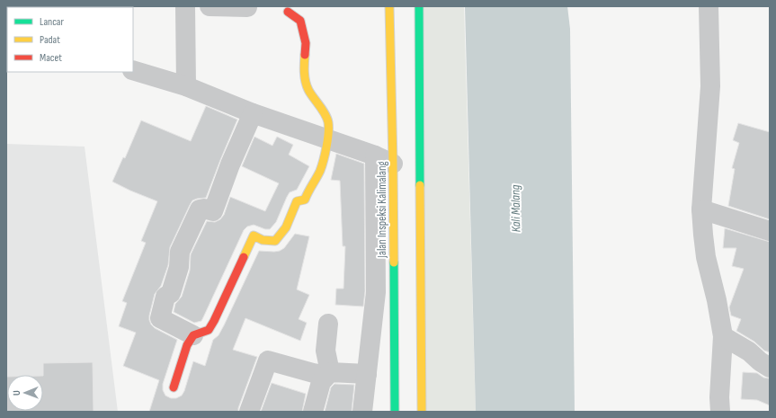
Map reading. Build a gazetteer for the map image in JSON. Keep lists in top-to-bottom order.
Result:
{
  "streets": {
    "main road": ["Jalan Inspeksi Kalimalang"]
  },
  "water": ["Kali Malang"],
  "legend": ["Lancar", "Padat", "Macet"],
  "north": "left"
}
